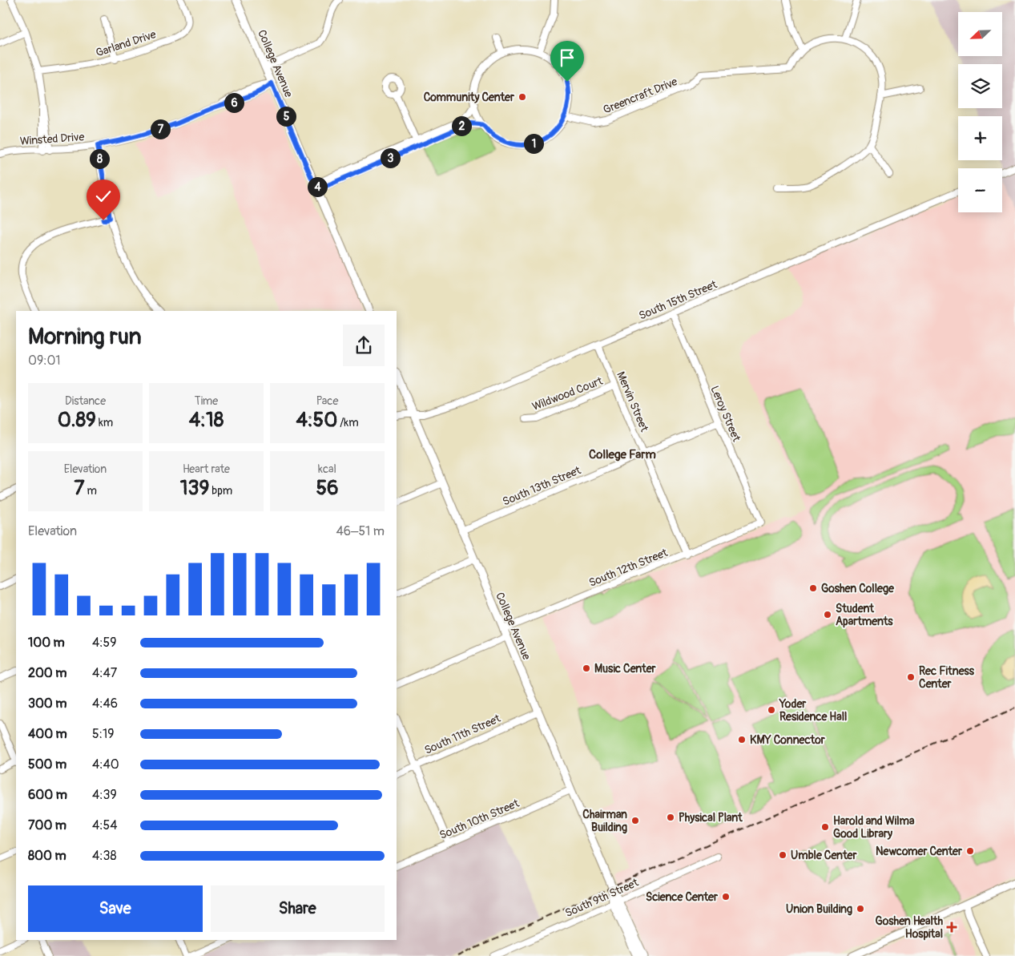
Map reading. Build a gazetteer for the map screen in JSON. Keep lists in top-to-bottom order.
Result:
{
  "streets": {
    "main road": ["College Avenue"],
    "street": [
      "Garland Drive",
      "Greencraft Drive",
      "Winsted Drive",
      "South 15th Street",
      "Wildwood Court",
      "Mervin Street",
      "Leroy Street",
      "South 13th Street",
      "South 12th Street",
      "South 11th Street",
      "South 10th Street",
      "South 9th Street"
    ]
  },
  "crossings": [
    ["College Avenue", "Winsted Drive"],
    ["College Avenue", "South 15th Street"],
    ["College Avenue", "South 13th Street"],
    ["College Avenue", "South 12th Street"],
    ["College Avenue", "South 11th Street"],
    ["College Avenue", "South 10th Street"],
    ["College Avenue", "South 9th Street"],
    ["South 15th Street", "Mervin Street"],
    ["South 15th Street", "Leroy Street"],
    ["Wildwood Court", "Mervin Street"],
    ["Mervin Street", "South 13th Street"],
    ["Mervin Street", "South 12th Street"],
    ["Leroy Street", "South 13th Street"],
    ["Leroy Street", "South 12th Street"]
  ],
  "districts": ["College Farm"],
  "places": {
    "other": [
      "Community Center",
      "Goshen College",
      "Student Apartments",
      "Music Center",
      "Rec Fitness Center",
      "Yoder Residence Hall",
      "KMY Connector",
      "Physical Plant",
      "Chairman Building",
      "Harold and Wilma Good Library",
      "Newcomer Center",
      "Umble Center",
      "Science Center",
      "Union Building"
    ],
    "health": ["Goshen Health Hospital"]
  },
  "north": "bottom left",
  "page": {
    "map_buttons": ["+", "−"],
    "pins": [
      "6",
      "5",
      "2",
      "7",
      "1",
      "3",
      "8",
      "4"
    ],
    "heading": ["Morning run", "09:01"],
    "stats": [
      ["Distance", "0.89 km"],
      ["Time", "4:18"],
      ["Pace", "4:50 /km"],
      ["Elevation", "7 m"],
      ["Heart rate", "139 bpm"],
      ["kcal", "56"]
    ],
    "chart": ["Elevation", "46–51 m"],
    "list": [
      {
        "name": "100 m",
        "note": "4:59"
      },
      {
        "name": "200 m",
        "note": "4:47"
      },
      {
        "name": "300 m",
        "note": "4:46"
      },
      {
        "name": "400 m",
        "note": "5:19"
      },
      {
        "name": "500 m",
        "note": "4:40"
      },
      {
        "name": "600 m",
        "note": "4:39"
      },
      {
        "name": "700 m",
        "note": "4:54"
      },
      {
        "name": "800 m",
        "note": "4:38"
      }
    ],
    "buttons": ["Save", "Share"]
  }
}
